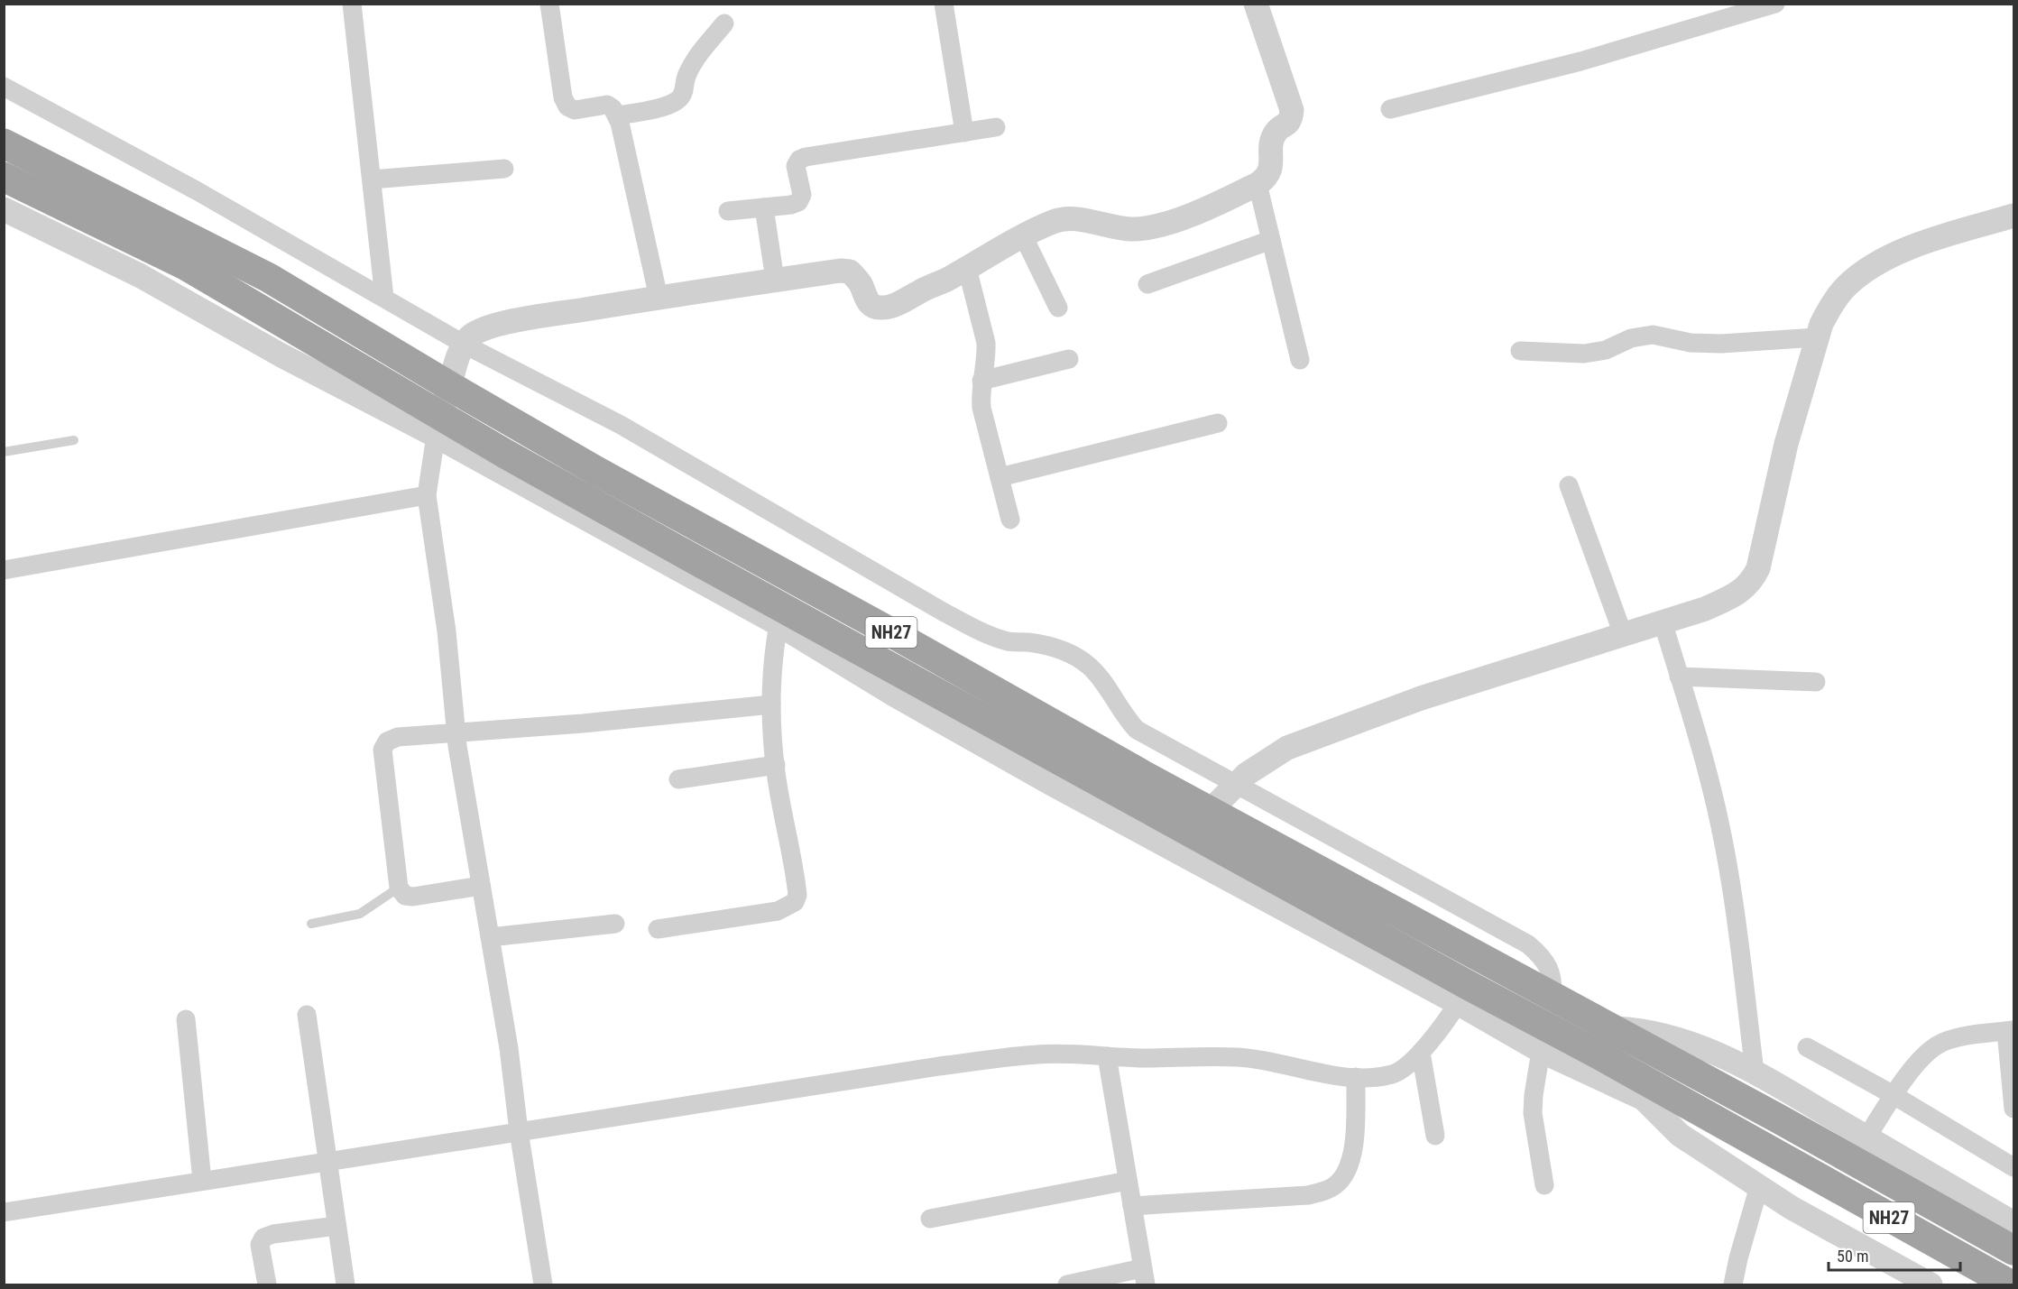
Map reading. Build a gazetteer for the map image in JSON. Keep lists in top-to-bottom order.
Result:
{
  "streets": {
    "highway": ["NH27"]
  },
  "scale_bar": "50 m"
}
